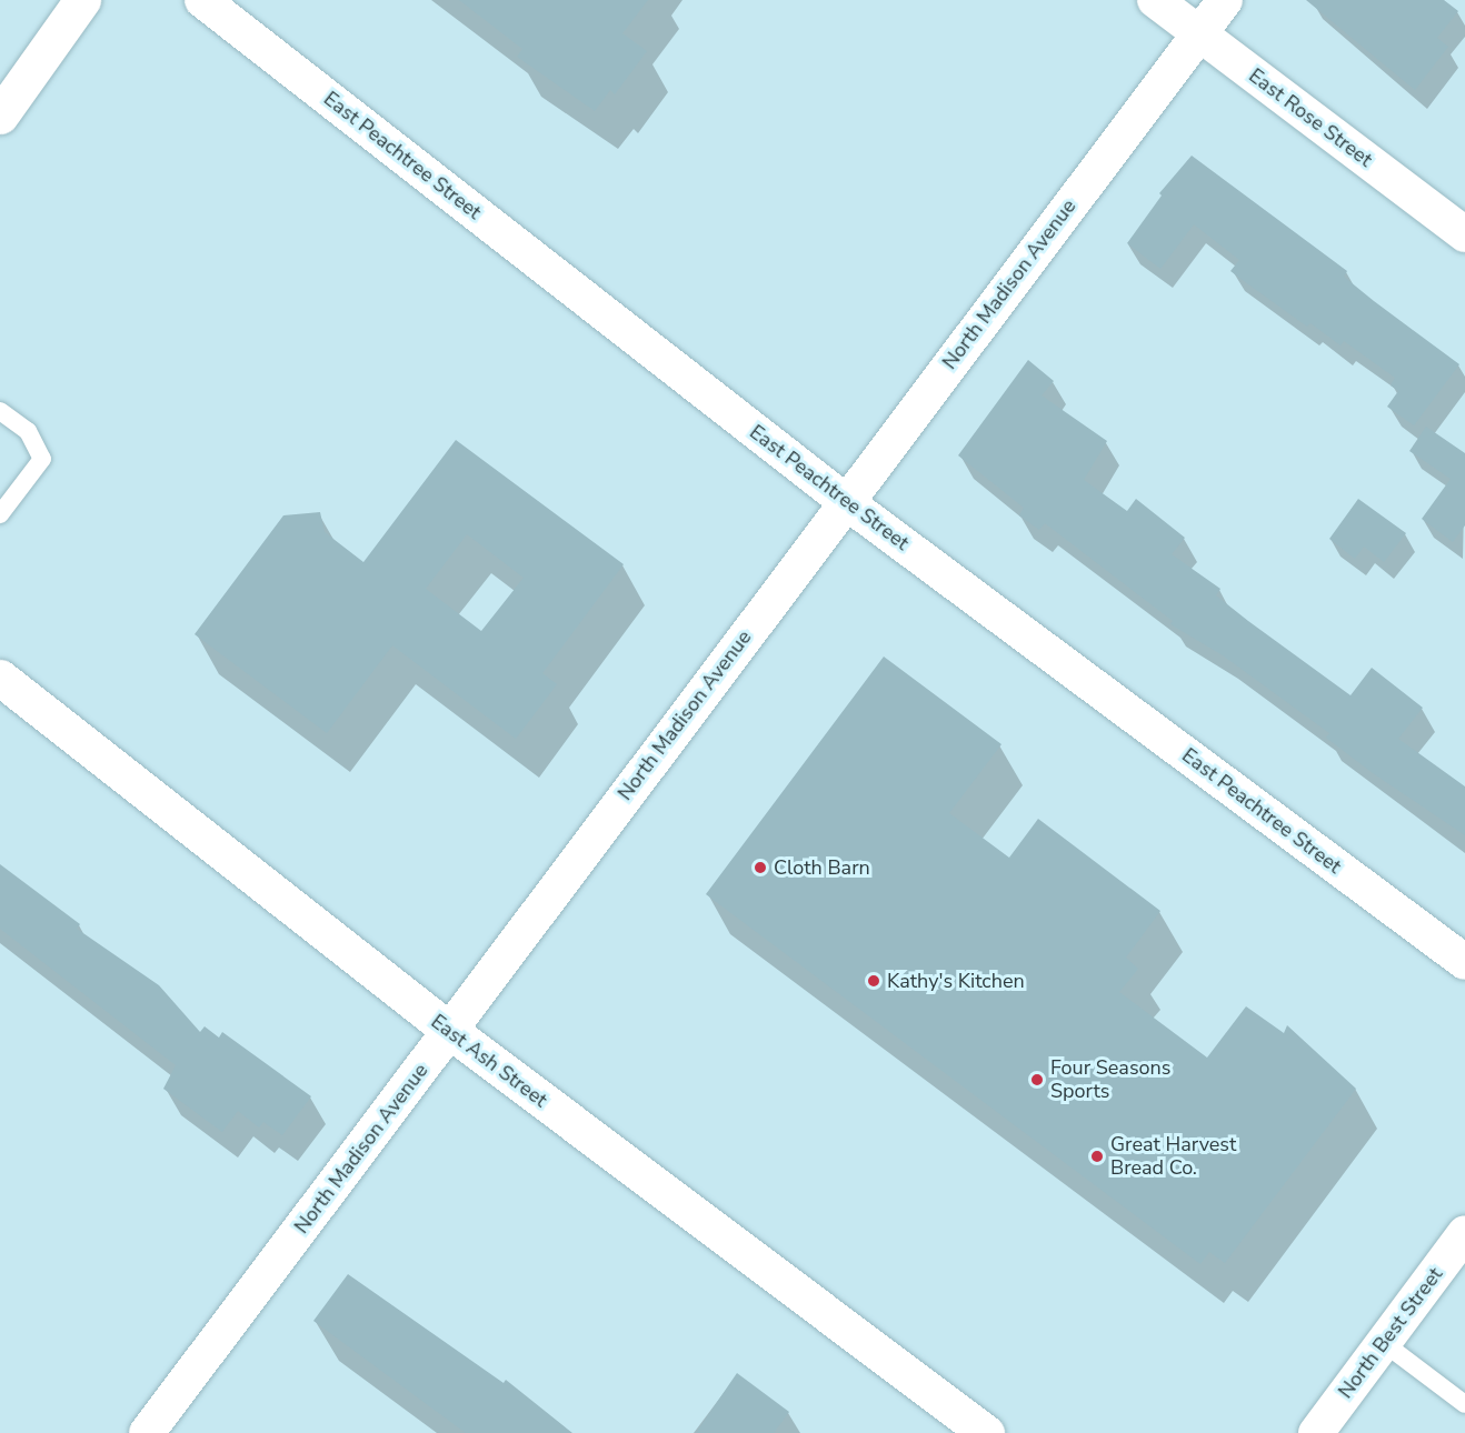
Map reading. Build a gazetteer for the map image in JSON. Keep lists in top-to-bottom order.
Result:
{
  "streets": {
    "main road": ["East Ash Street"],
    "street": [
      "East Rose Street",
      "East Peachtree Street",
      "North Madison Avenue",
      "North Best Street"
    ]
  },
  "crossings": [
    ["East Rose Street", "North Madison Avenue"],
    ["East Peachtree Street", "North Madison Avenue"],
    ["North Madison Avenue", "East Ash Street"]
  ],
  "places": [
    "Cloth Barn",
    "Kathy's Kitchen",
    "Four Seasons Sports",
    "Great Harvest Bread Co."
  ]
}
